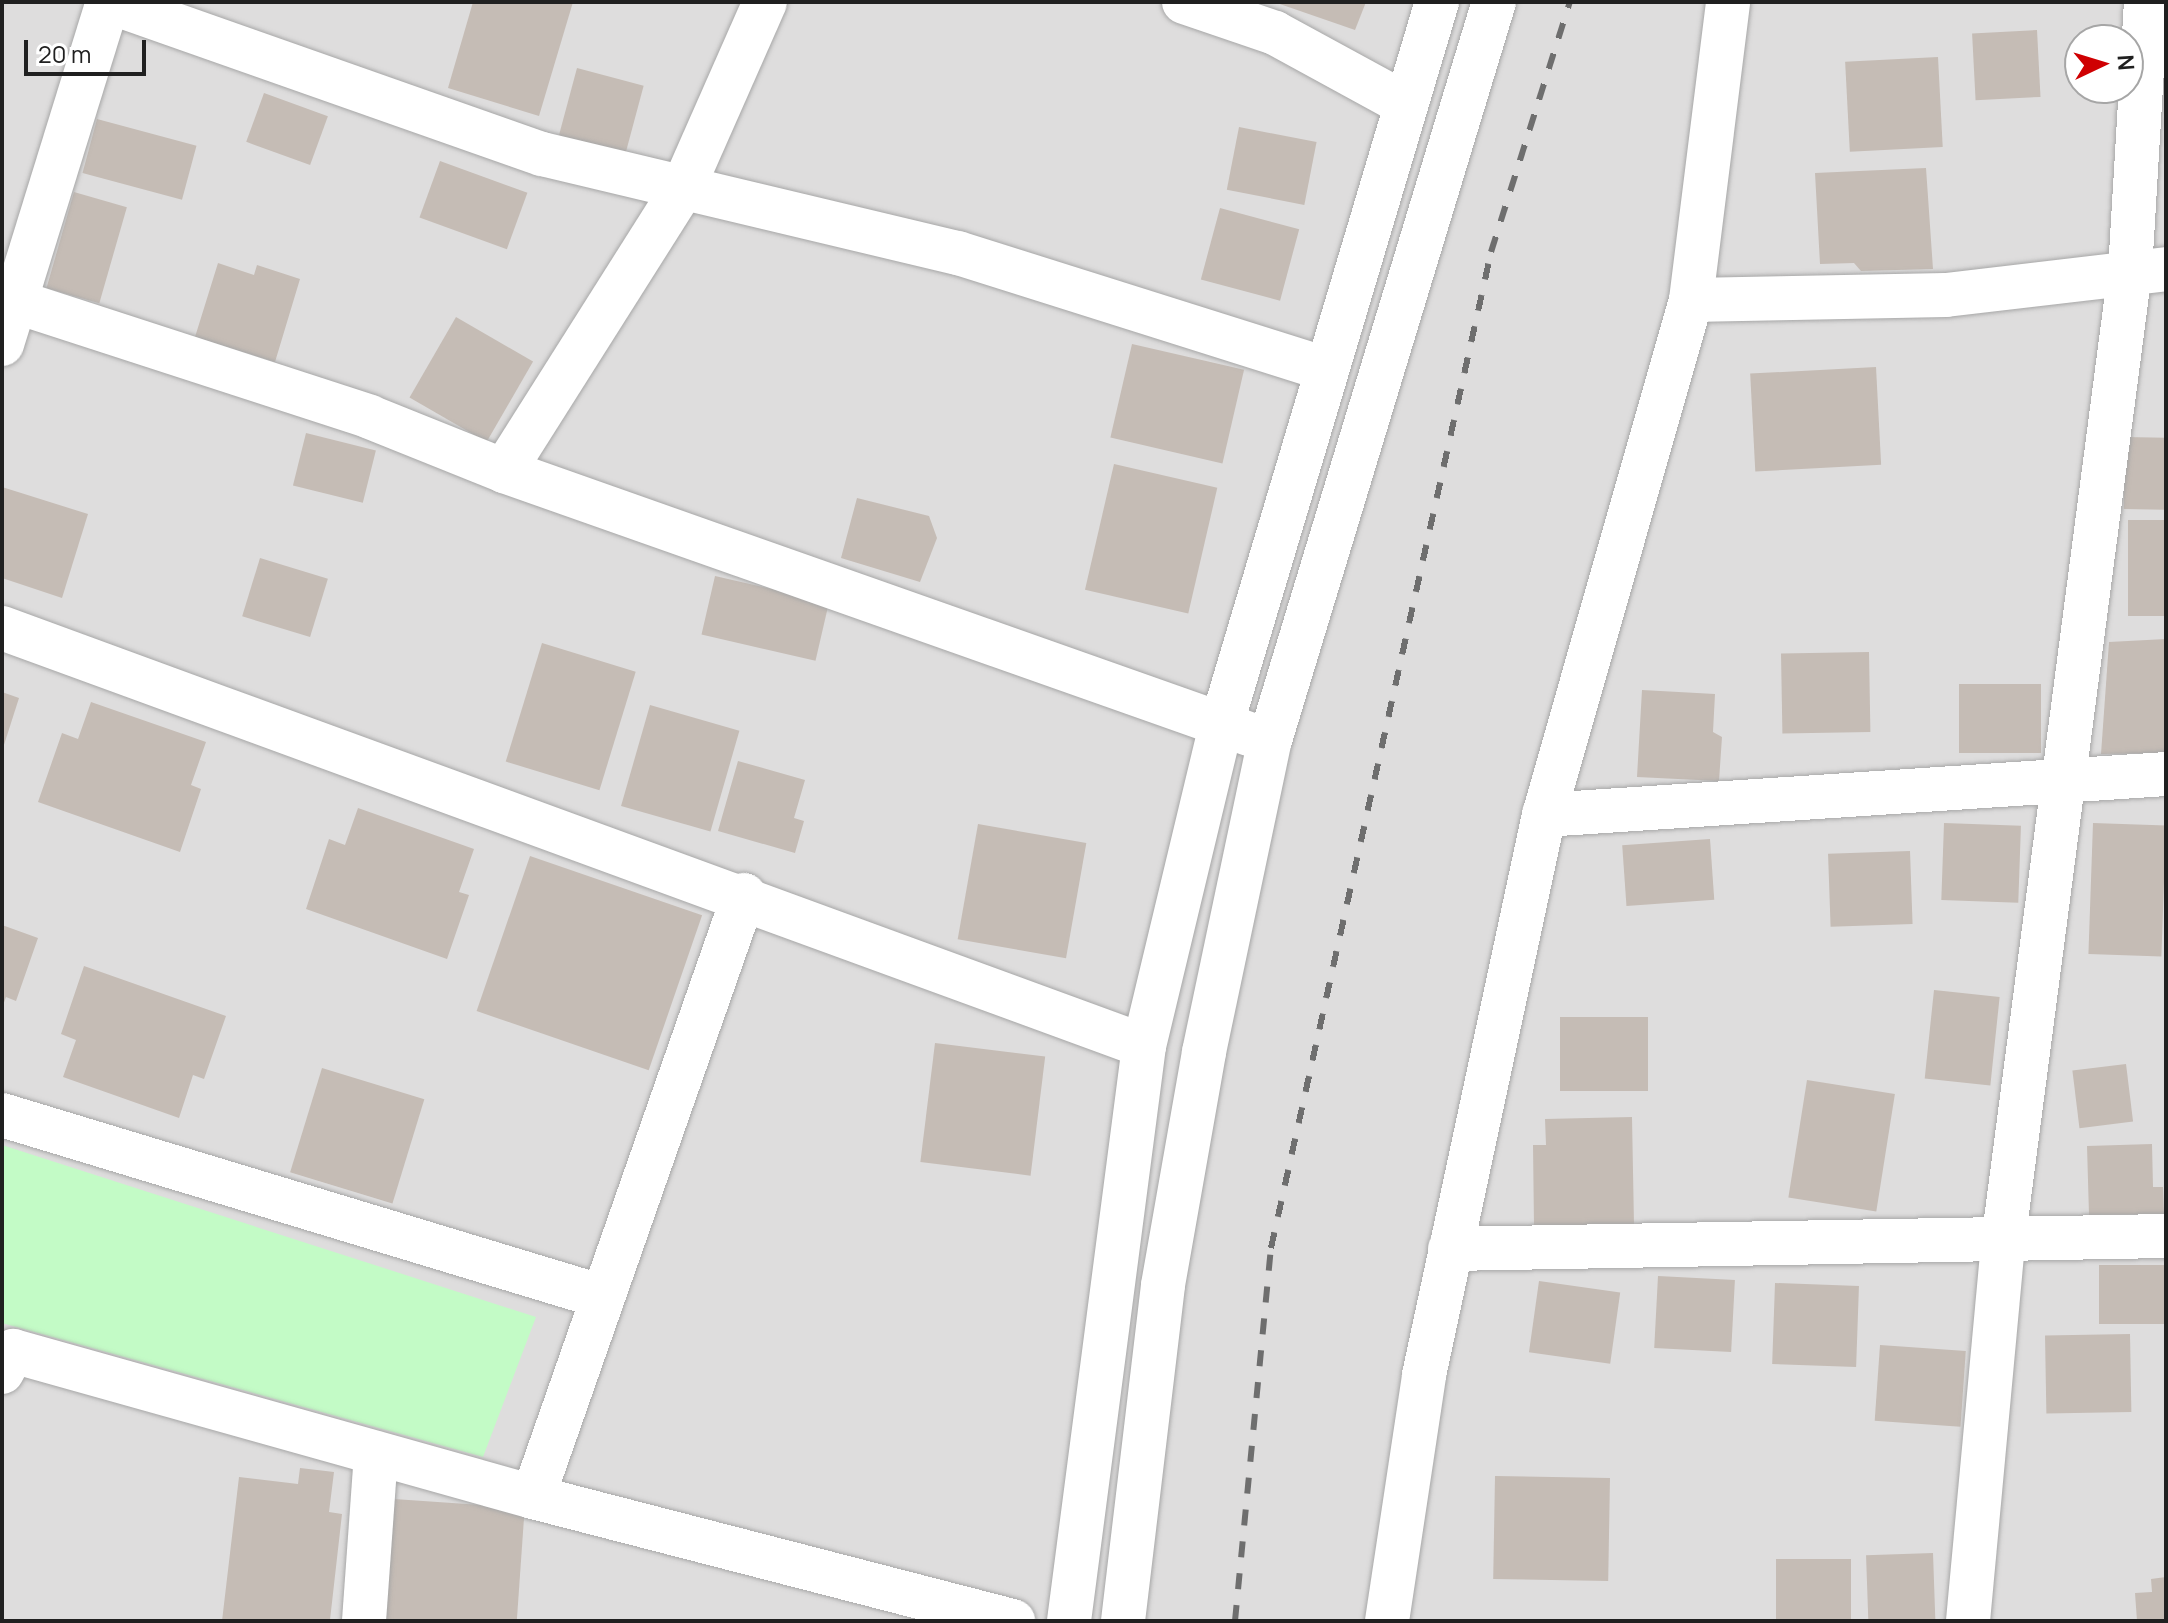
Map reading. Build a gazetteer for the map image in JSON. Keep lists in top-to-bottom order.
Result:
{
  "scale_bar": "20 m",
  "north": "right"
}
